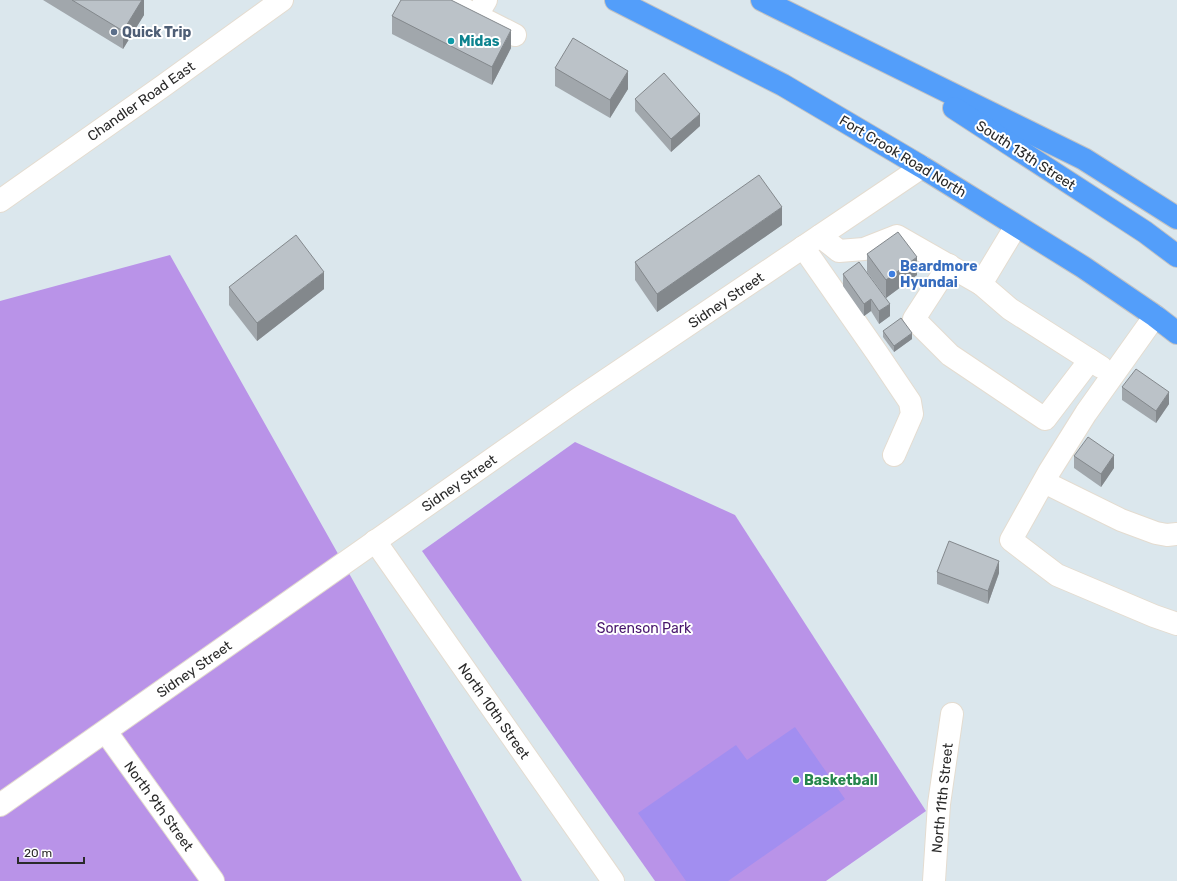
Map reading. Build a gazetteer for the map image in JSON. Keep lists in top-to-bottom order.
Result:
{
  "streets": {
    "main road": ["South 13th Street", "Fort Crook Road North"],
    "street": [
      "Chandler Road East",
      "Sidney Street",
      "North 10th Street",
      "North 11th Street",
      "North 9th Street"
    ]
  },
  "crossings": [
    ["Fort Crook Road North", "Sidney Street"],
    ["Sidney Street", "North 10th Street"],
    ["Sidney Street", "North 9th Street"]
  ],
  "parks": ["Sorenson Park"],
  "places": [
    "Quick Trip",
    "Midas",
    "Beardmore Hyundai",
    "Basketball"
  ],
  "scale_bar": "20 m"
}
